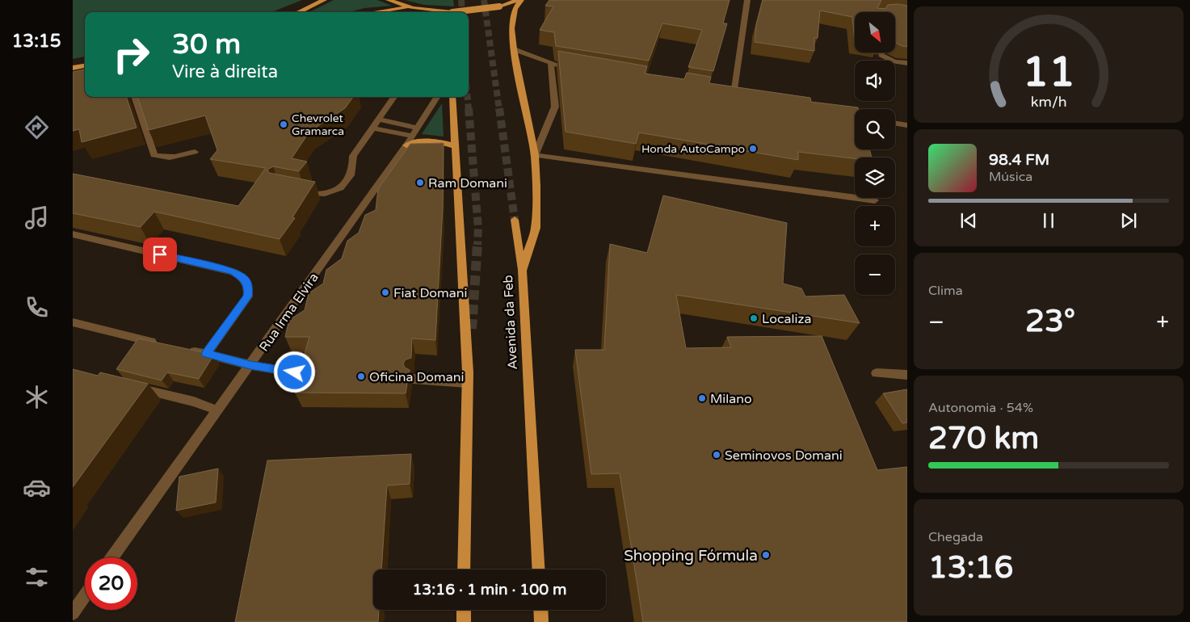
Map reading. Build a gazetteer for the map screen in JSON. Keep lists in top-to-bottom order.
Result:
{
  "streets": {
    "main road": ["Avenida da Feb"],
    "street": ["Rua Irma Elvira"]
  },
  "places": [
    "Chevrolet Gramarca",
    "Honda AutoCampo",
    "Ram Domani",
    "Fiat Domani",
    "Localiza",
    "Oficina Domani",
    "Milano",
    "Seminovos Domani",
    "Shopping Fórmula"
  ],
  "north": "bottom right",
  "page": {
    "tabs": "13:15",
    "map_buttons": ["+", "−"],
    "turn": ["30 m", "Vire à direita"],
    "song": ["98.4 FM", "Música"],
    "tile": [
      "Clima",
      ["Autonomia · 54%", "270 km"],
      ["Chegada", "13:16"]
    ],
    "heat": ["−", "23°", "+"],
    "limit": "20",
    "trip": "13:16 · 1 min · 100 m",
    "gauge": ["11", "km/h"]
  }
}
